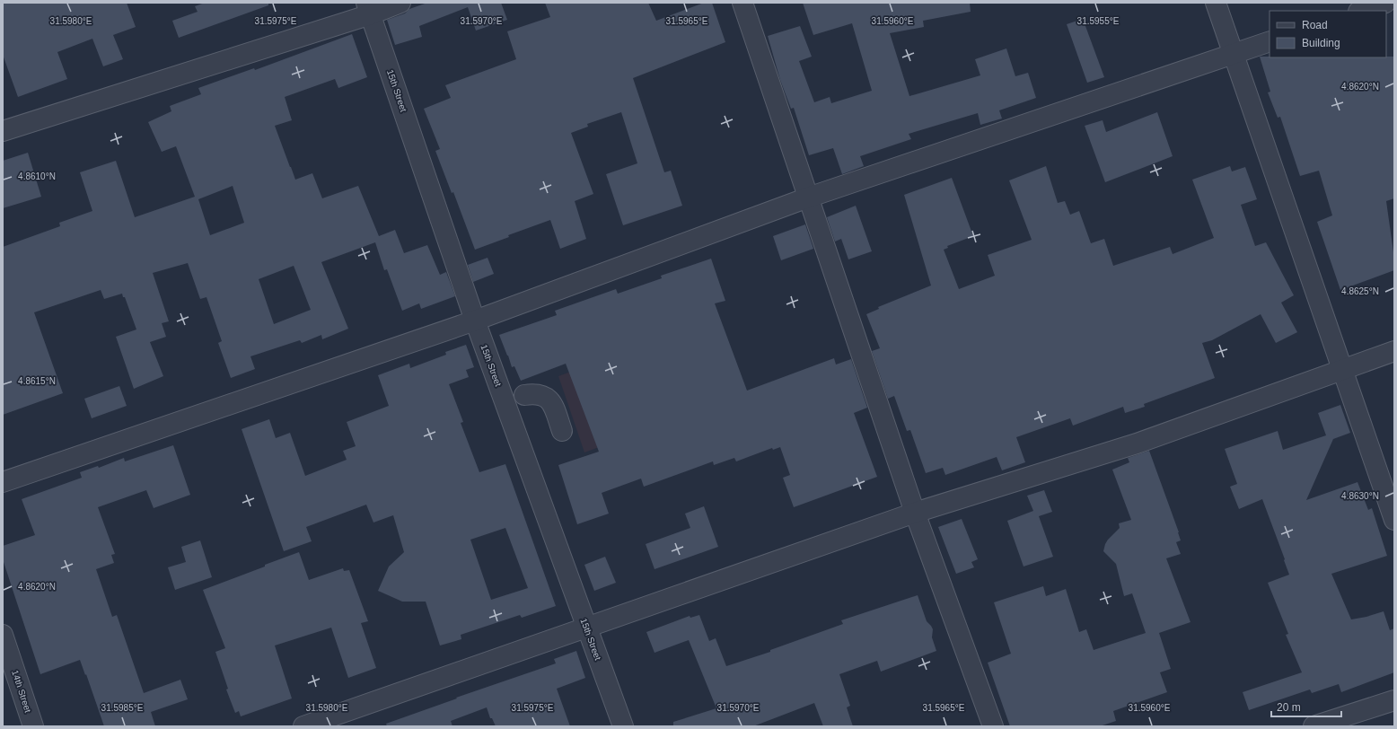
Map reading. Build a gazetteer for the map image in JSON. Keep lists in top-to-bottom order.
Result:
{
  "streets": {
    "street": ["15th Street", "14th Street"]
  },
  "legend": ["Road", "Building"],
  "scale_bar": "20 m",
  "coordinates": [
    "31.5980°E",
    "31.5975°E",
    "31.5970°E",
    "31.5965°E",
    "31.5960°E",
    "31.5955°E",
    "4.8620°N",
    "4.8610°N",
    "4.8625°N",
    "4.8615°N",
    "4.8630°N",
    "31.5985°E"
  ]
}
